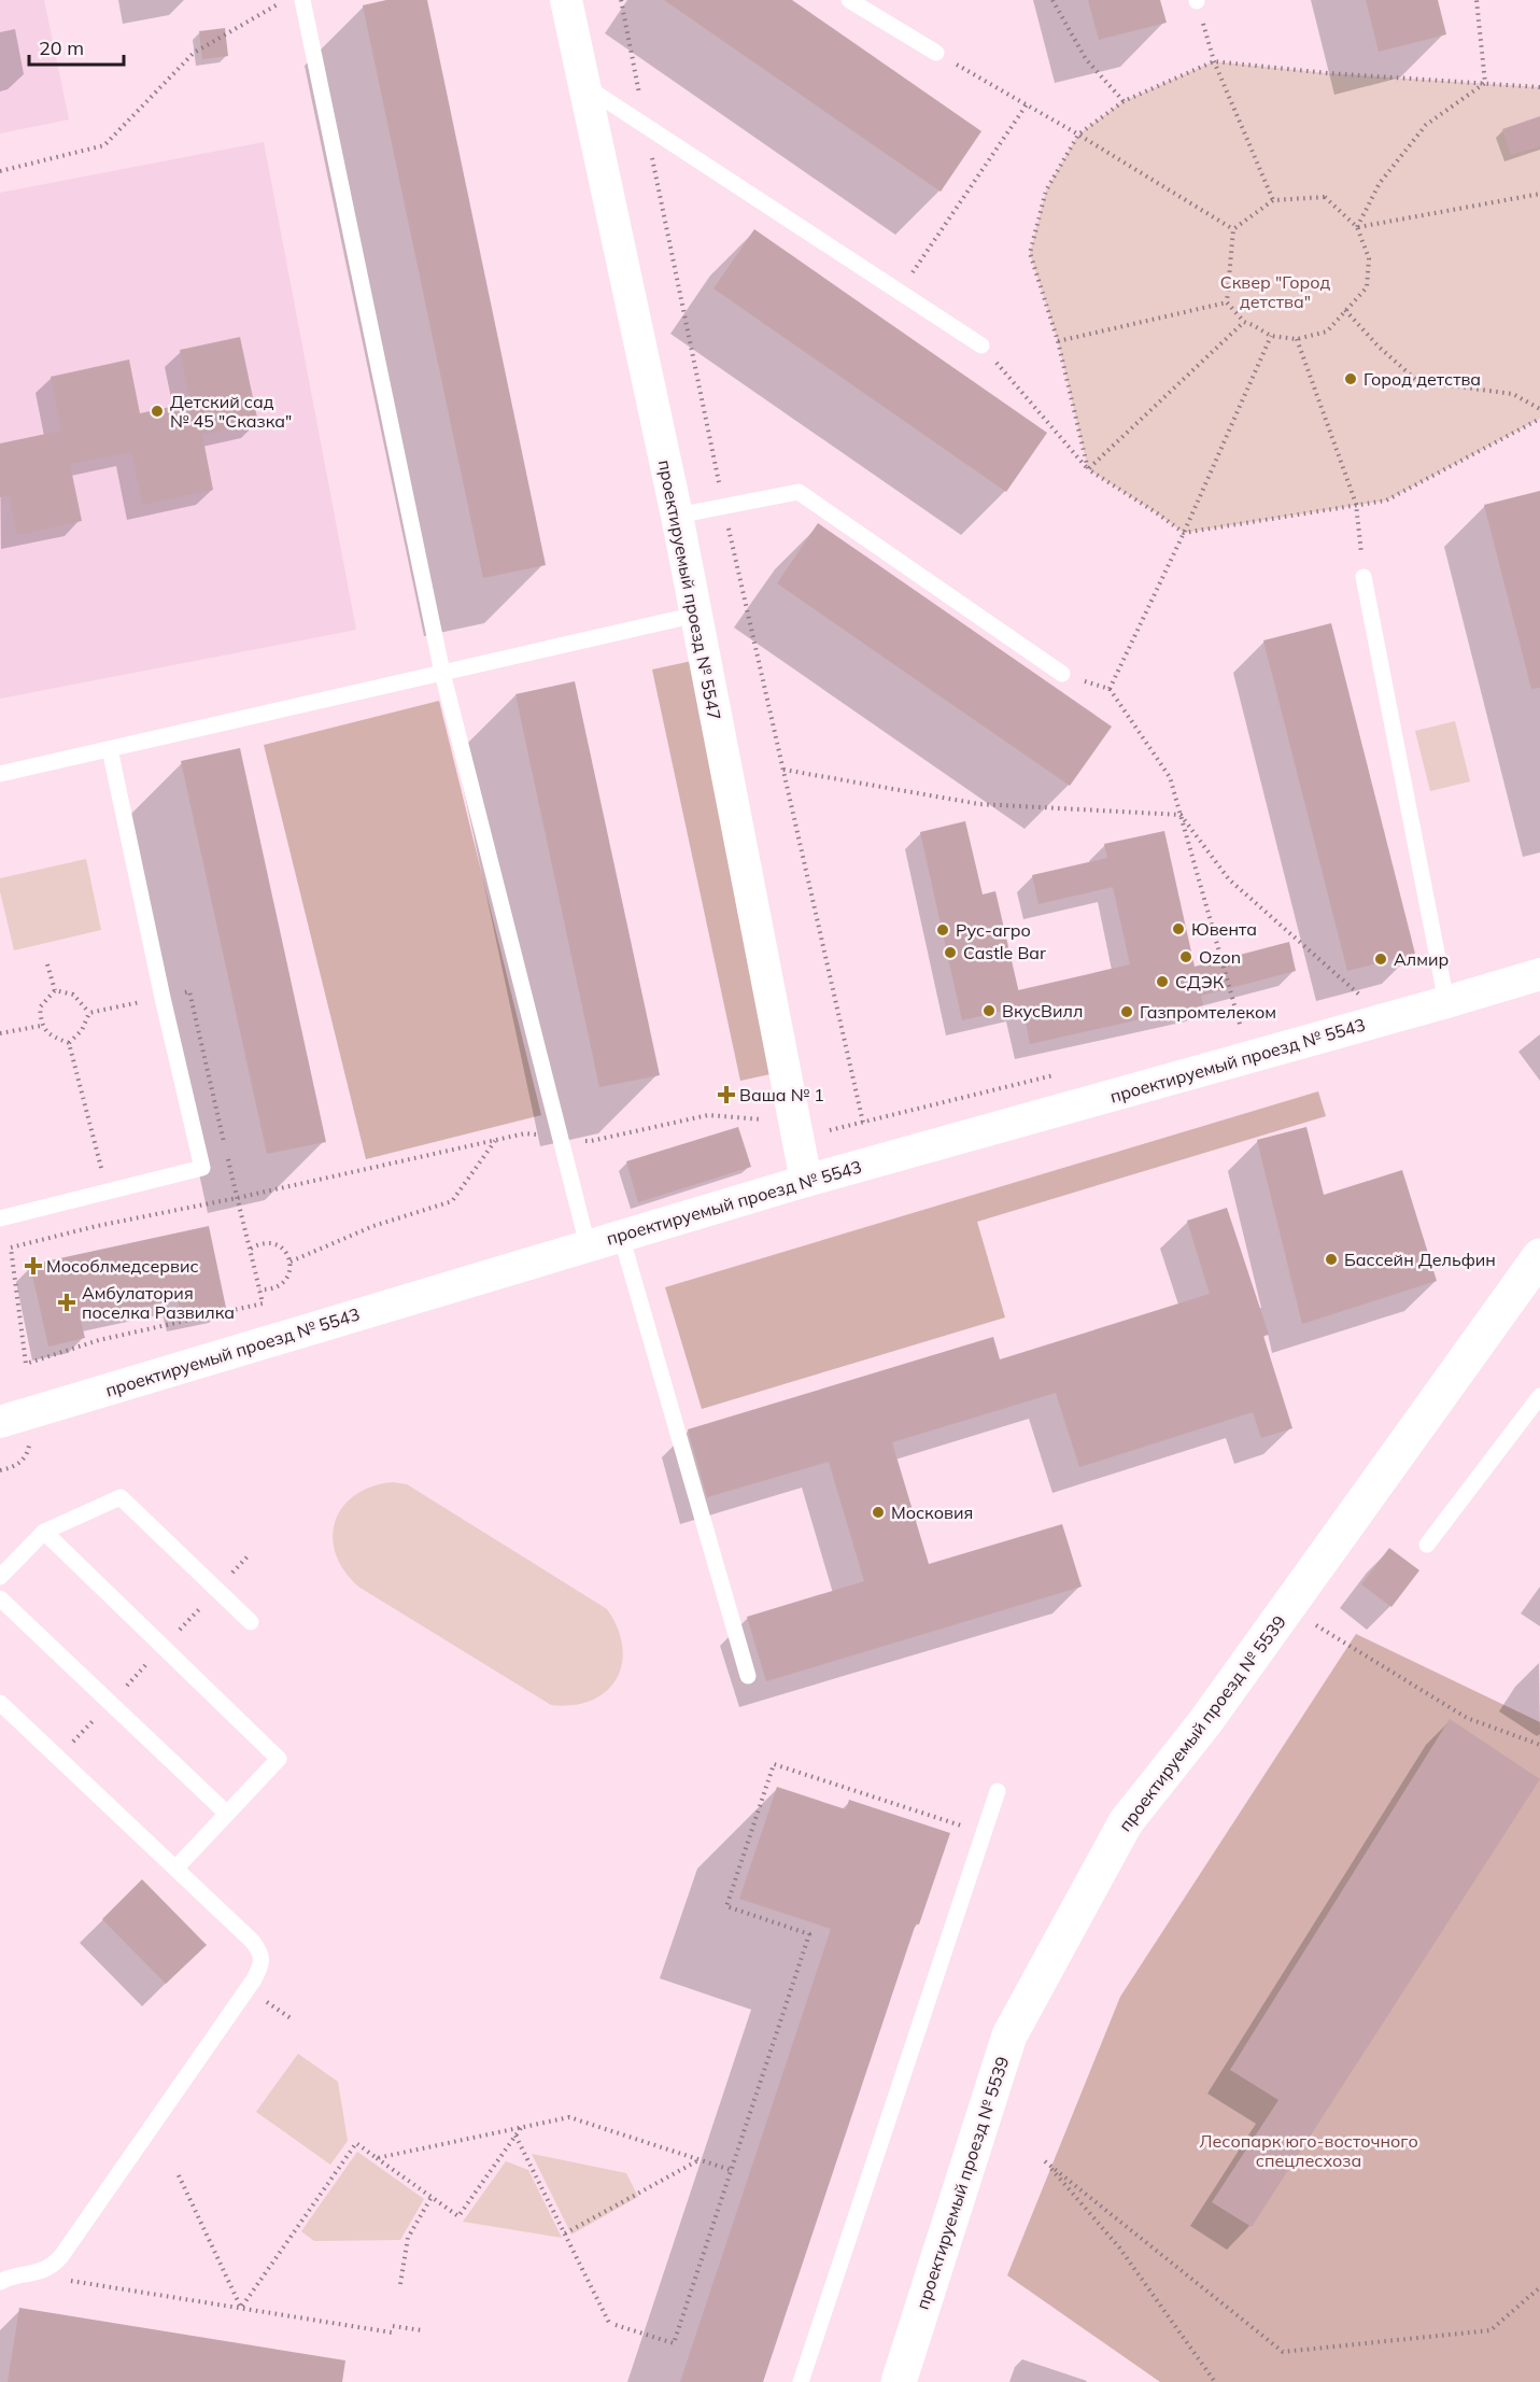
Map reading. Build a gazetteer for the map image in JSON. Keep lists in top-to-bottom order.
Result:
{
  "streets": {
    "street": ["проектируемый проезд № 5547", "проектируемый проезд № 5543", "проектируемый проезд № 5539"]
  },
  "crossings": [
    ["проектируемый проезд № 5547", "проектируемый проезд № 5543"]
  ],
  "parks": ["Сквер \"Город детства\"", "Лесопарк юго-восточного спецлесхоза"],
  "places": {
    "other": [
      "Город детства",
      "Детский сад № 45 \"Сказка\"",
      "Ювента",
      "Рус-агро",
      "Castle Bar",
      "Ozon",
      "Алмир",
      "СДЭК",
      "ВкусВилл",
      "Газпромтелеком",
      "Бассейн Дельфин",
      "Московия"
    ],
    "health": ["Ваша № 1", "Мособлмедсервис", "Амбулатория поселка Развилка"]
  },
  "scale_bar": "20 m"
}
